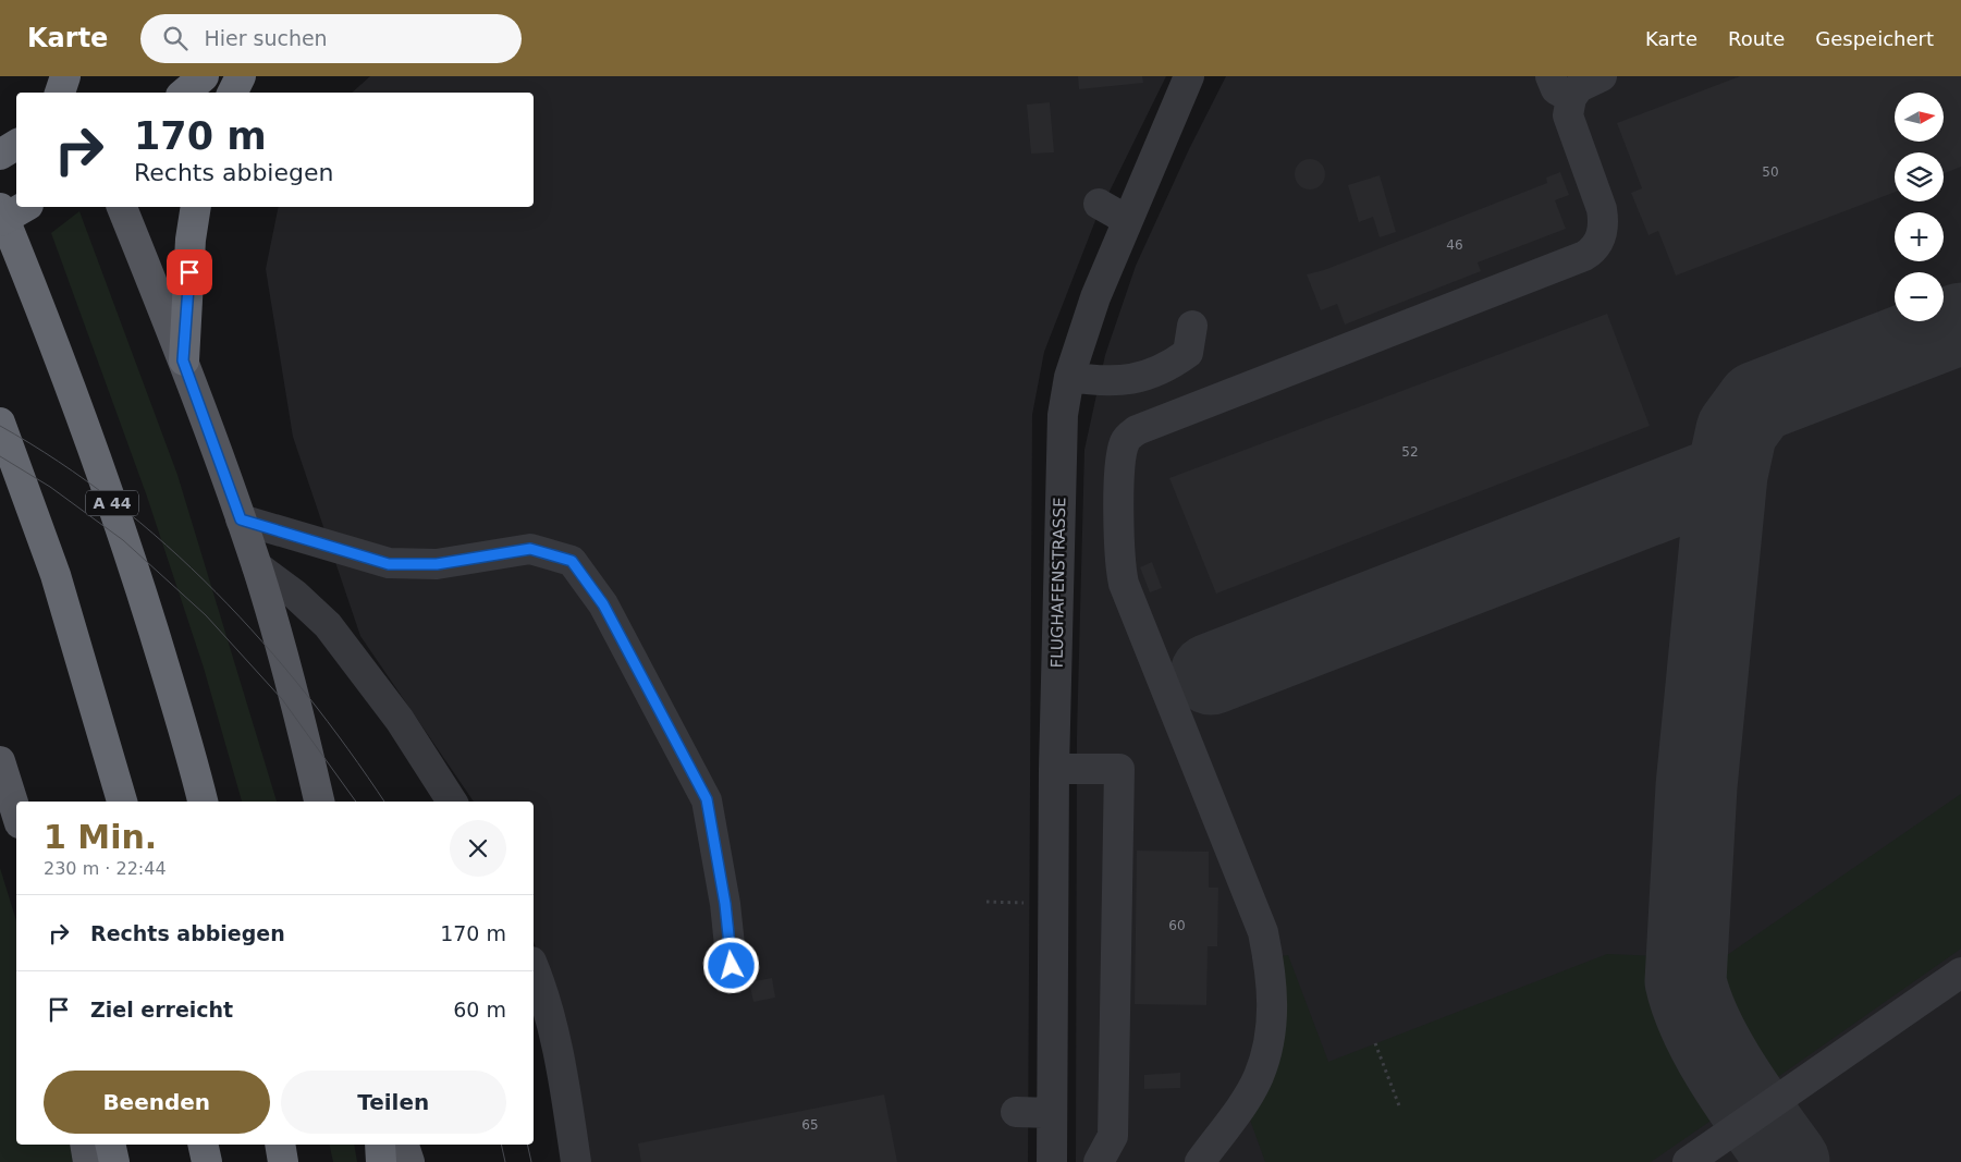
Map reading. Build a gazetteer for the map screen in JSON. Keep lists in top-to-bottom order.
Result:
{
  "streets": {
    "highway": ["A 44"],
    "street": ["FLUGHAFENSTRASSE"]
  },
  "house_numbers": [
    "50",
    "46",
    "52",
    "60",
    "65"
  ],
  "north": "right",
  "page": {
    "header": "Karte",
    "search": "Hier suchen",
    "nav": ["Karte", "Route", "Gespeichert"],
    "map_buttons": ["+", "−"],
    "turn": ["170 m", "Rechts abbiegen"],
    "heading": ["1 Min.", "230 m · 22:44"],
    "list": [
      {
        "name": "Rechts abbiegen",
        "value": "170 m"
      },
      {
        "name": "Ziel erreicht",
        "value": "60 m"
      }
    ],
    "buttons": ["Beenden", "Teilen"]
  }
}
